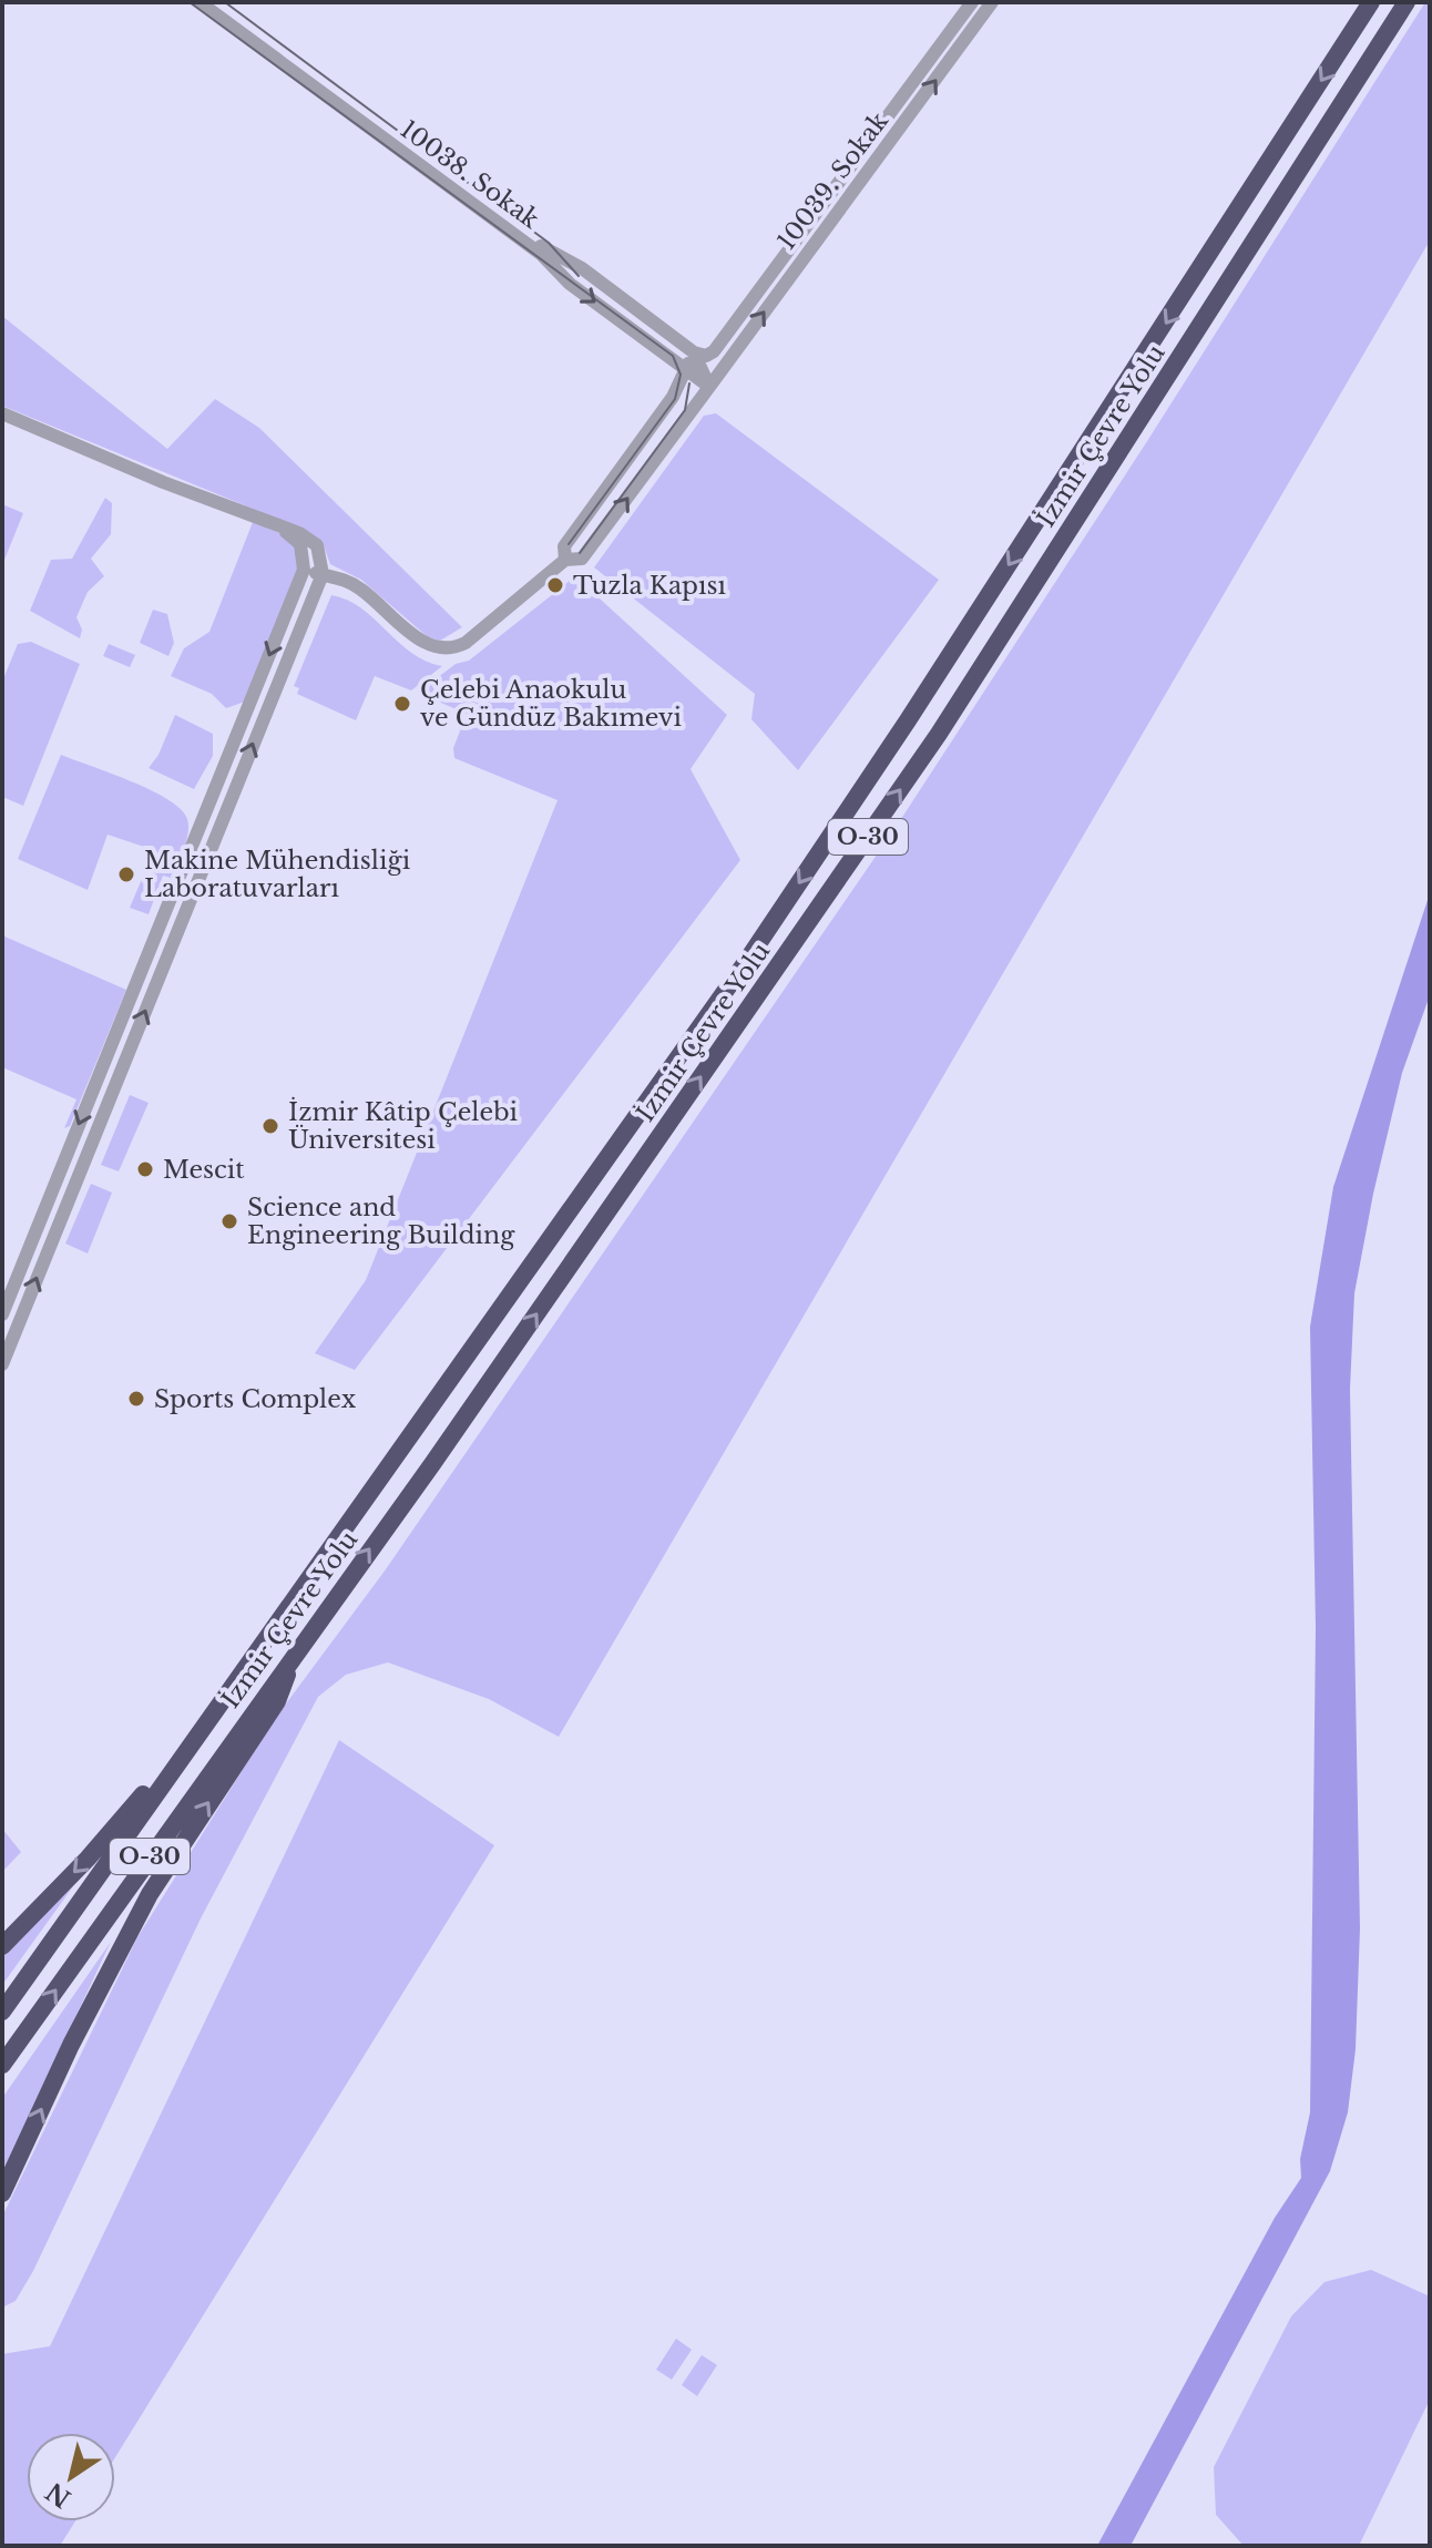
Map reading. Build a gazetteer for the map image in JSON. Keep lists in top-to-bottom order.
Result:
{
  "streets": {
    "highway": ["İzmir Çevre Yolu", "O-30"],
    "street": ["10038. Sokak", "10039. Sokak"]
  },
  "crossings": [
    ["10038. Sokak", "10039. Sokak"]
  ],
  "places": [
    "Tuzla Kapısı",
    "Çelebi Anaokulu ve Gündüz Bakımevi",
    "Makine Mühendisliği Laboratuvarları",
    "İzmir Kâtip Çelebi Üniversitesi",
    "Mescit",
    "Science and Engineering Building",
    "Sports Complex"
  ],
  "north": "bottom left"
}
